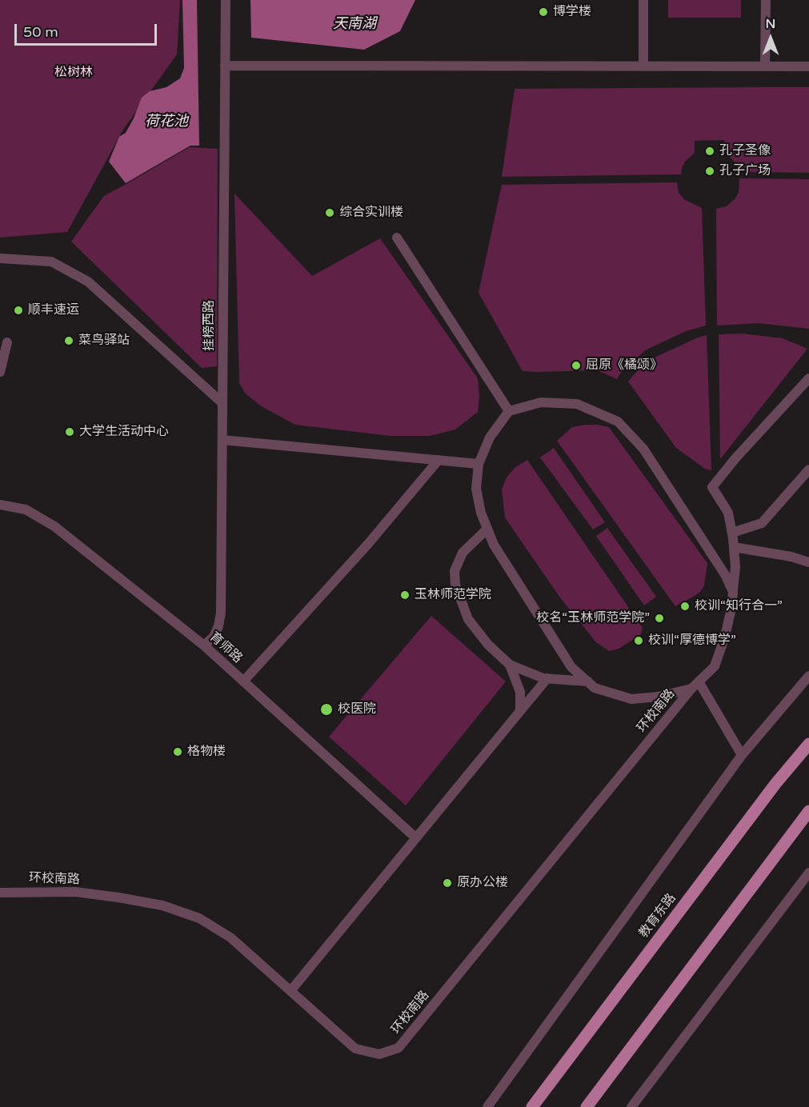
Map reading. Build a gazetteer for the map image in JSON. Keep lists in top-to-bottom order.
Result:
{
  "streets": {
    "main road": ["教育东路"],
    "lane": ["挂榜西路", "育师路", "环校南路"]
  },
  "crossings": [
    ["挂榜西路", "育师路"]
  ],
  "water": ["天南湖", "荷花池"],
  "parks": ["松树林"],
  "places": [
    "博学楼",
    "孔子圣像",
    "孔子广场",
    "综合实训楼",
    "顺丰速运",
    "菜鸟驿站",
    "屈原《橘颂》",
    "大学生活动中心",
    "玉林师范学院",
    "校训“知行合一”",
    "校名“玉林师范学院”",
    "校训“厚德博学”",
    "校医院",
    "格物楼",
    "原办公楼"
  ],
  "scale_bar": "50 m",
  "north": "top"
}
